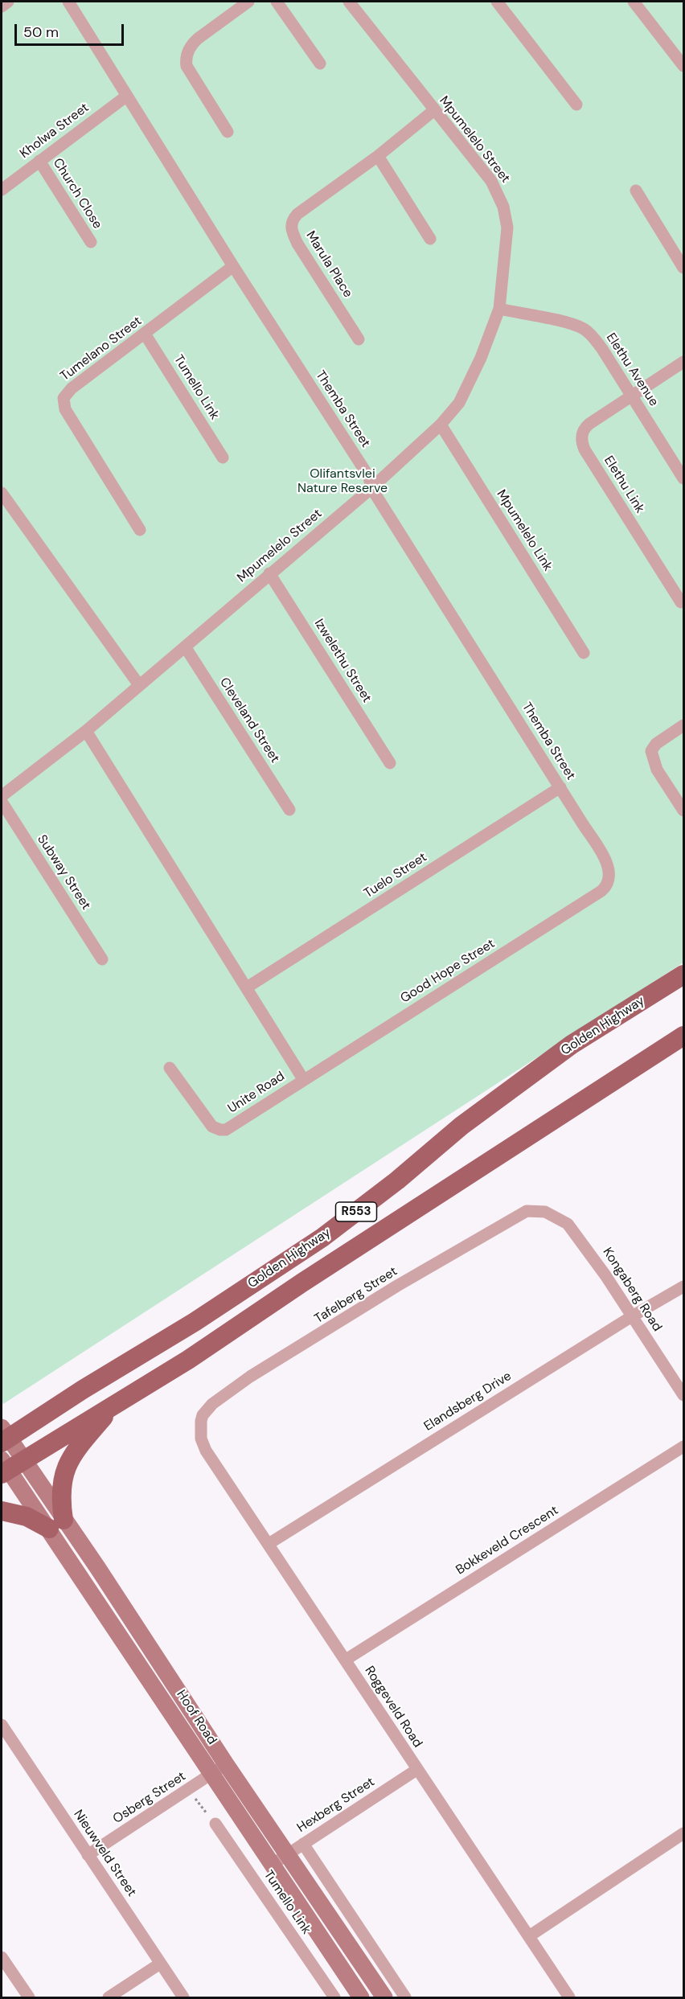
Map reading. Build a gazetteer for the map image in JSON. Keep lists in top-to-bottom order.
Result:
{
  "streets": {
    "main road": ["Golden Highway", "R553", "Hoof Road"],
    "street": [
      "Kholwa Street",
      "Mpumelelo Street",
      "Church Close",
      "Marula Place",
      "Tumelano Street",
      "Elethu Avenue",
      "Tumello Link",
      "Themba Street",
      "Elethu Link",
      "Mpumelelo Link",
      "Izwelethu Street",
      "Cleveland Street",
      "Subway Street",
      "Tuelo Street",
      "Good Hope Street",
      "Unite Road",
      "Kongaberg Road",
      "Tafelberg Street",
      "Elandsberg Drive",
      "Bokkeveld Crescent",
      "Roggeveld Road",
      "Osberg Street",
      "Hexberg Street",
      "Nieuwveld Street"
    ]
  },
  "crossings": [
    ["Kholwa Street", "Church Close"],
    ["Kholwa Street", "Themba Street"],
    ["Mpumelelo Street", "Marula Place"],
    ["Mpumelelo Street", "Elethu Avenue"],
    ["Mpumelelo Street", "Themba Street"],
    ["Mpumelelo Street", "Mpumelelo Link"],
    ["Mpumelelo Street", "Izwelethu Street"],
    ["Mpumelelo Street", "Cleveland Street"],
    ["Tumelano Street", "Tumello Link"],
    ["Tumelano Street", "Themba Street"],
    ["Elethu Avenue", "Elethu Link"],
    ["Themba Street", "Tuelo Street"],
    ["Themba Street", "Good Hope Street"],
    ["Good Hope Street", "Unite Road"],
    ["Golden Highway", "Hoof Road"],
    ["Kongaberg Road", "Tafelberg Street"],
    ["Kongaberg Road", "Elandsberg Drive"],
    ["Tafelberg Street", "Roggeveld Road"],
    ["Elandsberg Drive", "Roggeveld Road"],
    ["Bokkeveld Crescent", "Roggeveld Road"],
    ["Roggeveld Road", "Hexberg Street"],
    ["Hoof Road", "Osberg Street"],
    ["Hoof Road", "Hexberg Street"],
    ["Osberg Street", "Nieuwveld Street"]
  ],
  "parks": ["Olifantsvlei Nature Reserve"],
  "scale_bar": "50 m"
}
